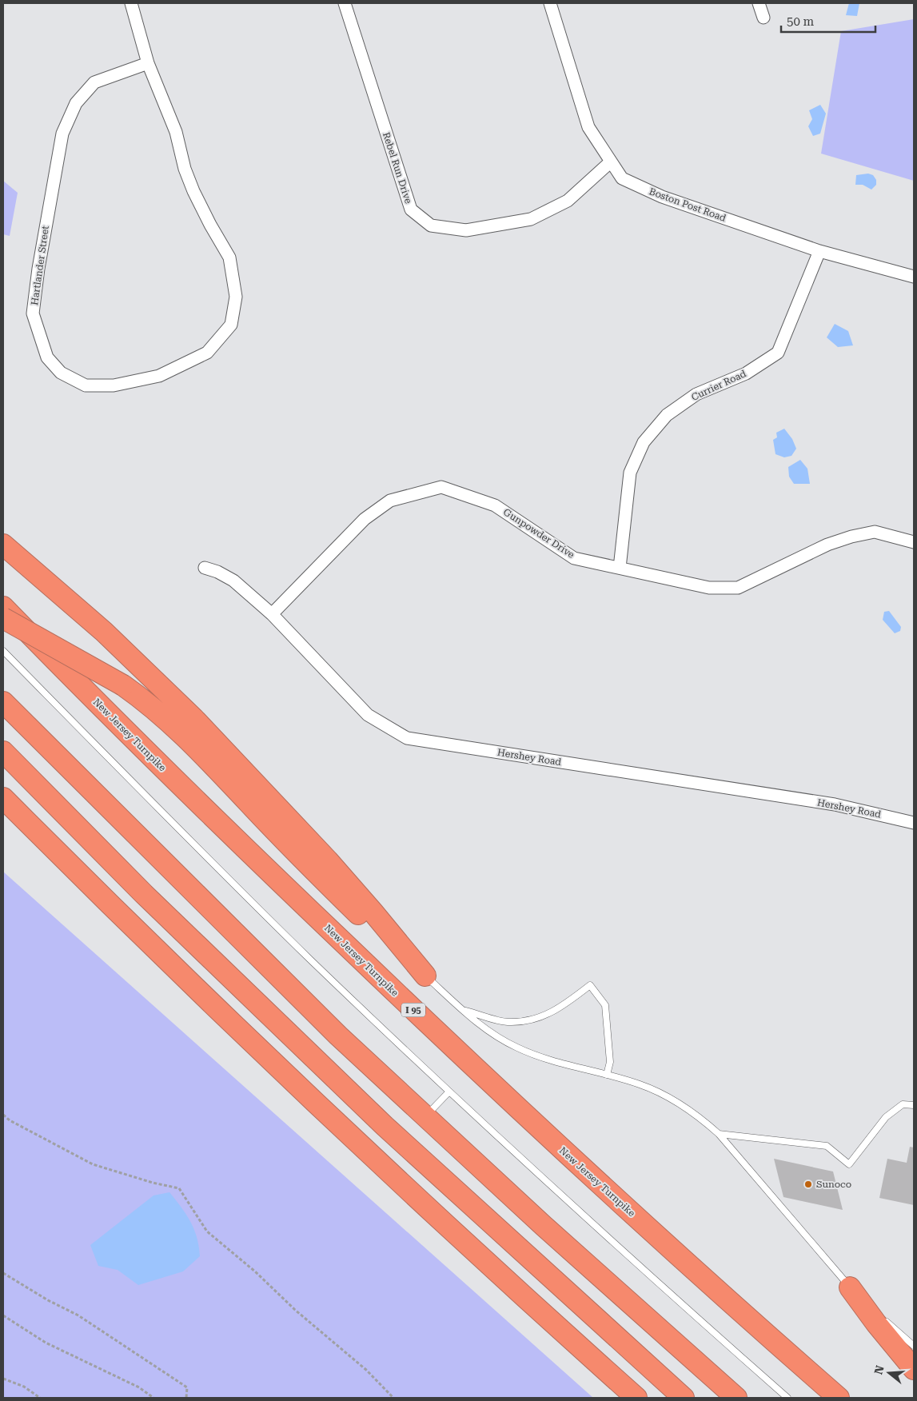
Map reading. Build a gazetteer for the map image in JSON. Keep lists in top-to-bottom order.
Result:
{
  "streets": {
    "highway": ["New Jersey Turnpike", "I 95"],
    "street": [
      "Rebel Run Drive",
      "Boston Post Road",
      "Hartlander Street",
      "Currier Road",
      "Gunpowder Drive",
      "Hershey Road"
    ]
  },
  "crossings": [
    ["Rebel Run Drive", "Boston Post Road"],
    ["Boston Post Road", "Currier Road"],
    ["Currier Road", "Gunpowder Drive"],
    ["Gunpowder Drive", "Hershey Road"]
  ],
  "places": ["Sunoco"],
  "scale_bar": "50 m",
  "north": "left"
}
